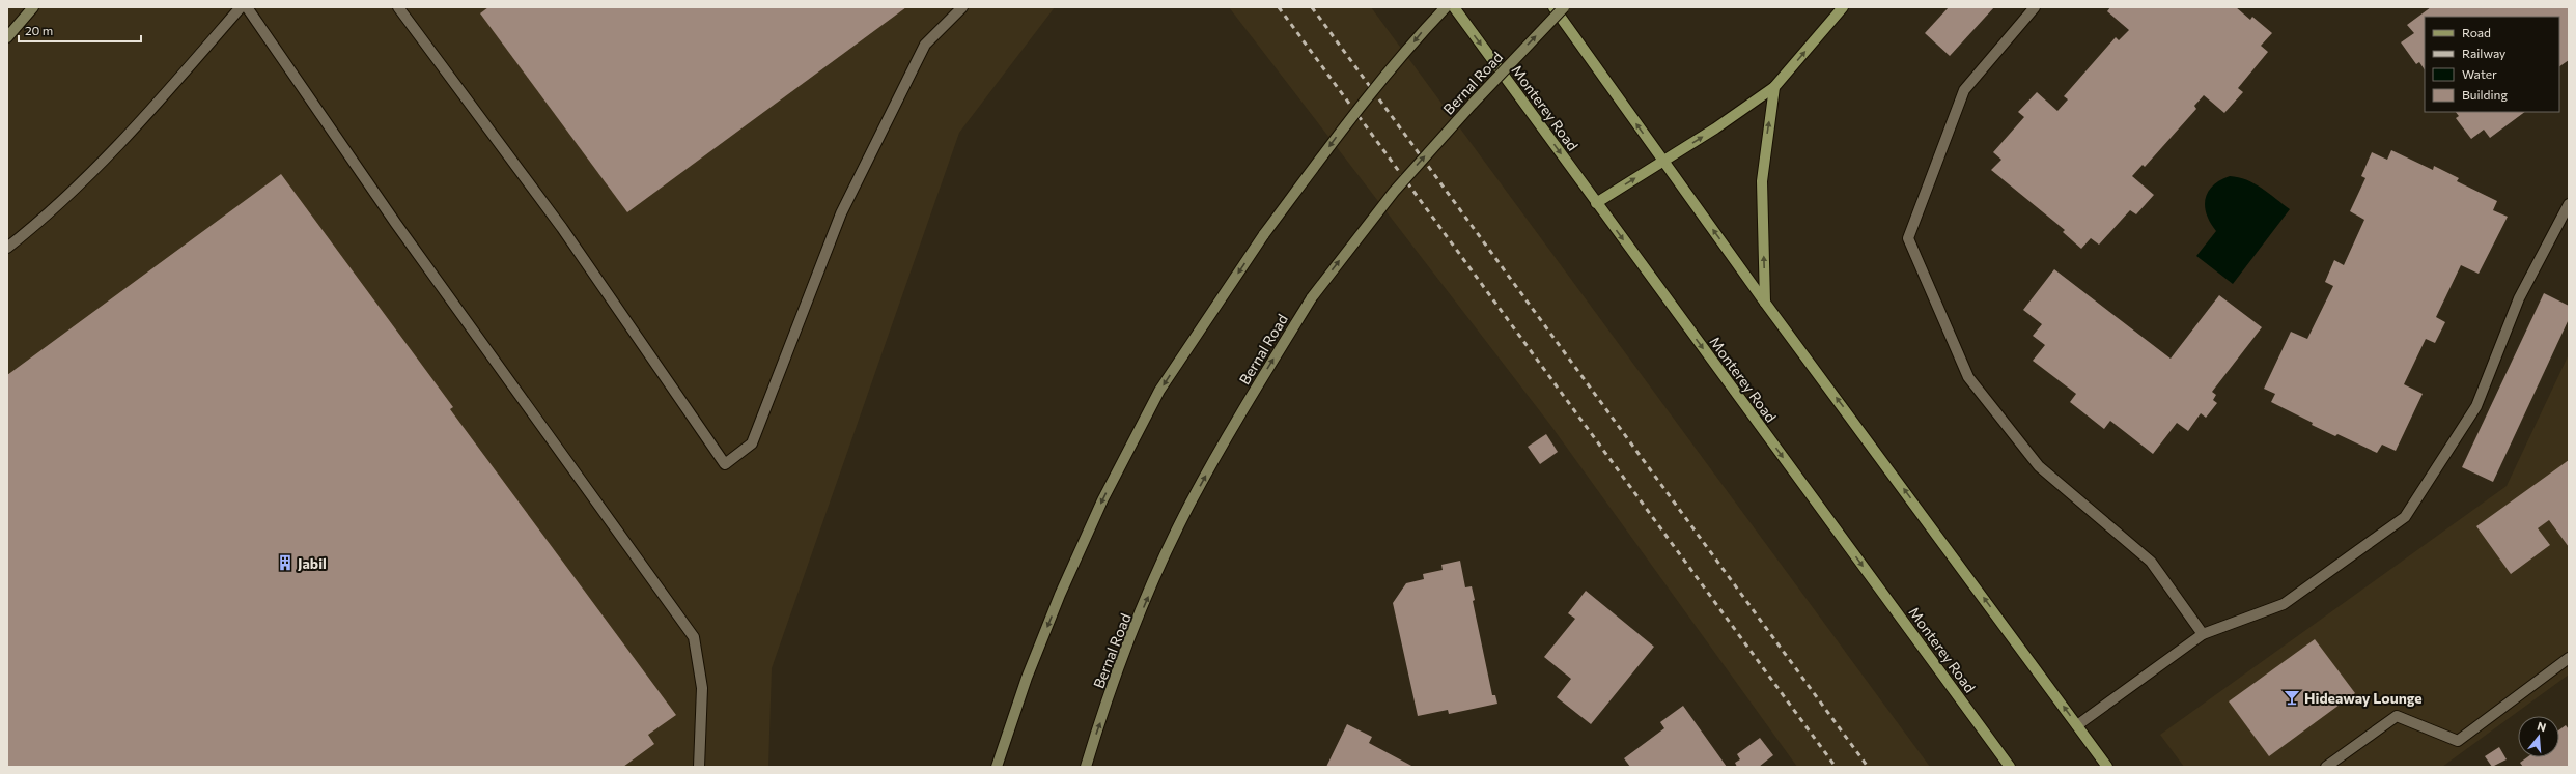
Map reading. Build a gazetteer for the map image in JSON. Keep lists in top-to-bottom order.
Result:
{
  "streets": {
    "main road": ["Bernal Road", "Monterey Road"]
  },
  "places": {
    "building": ["Jabil"],
    "bar": ["Hideaway Lounge"]
  },
  "legend": [
    "Road",
    "Railway",
    "Water",
    "Building"
  ],
  "scale_bar": "20 m",
  "north": "top"
}
